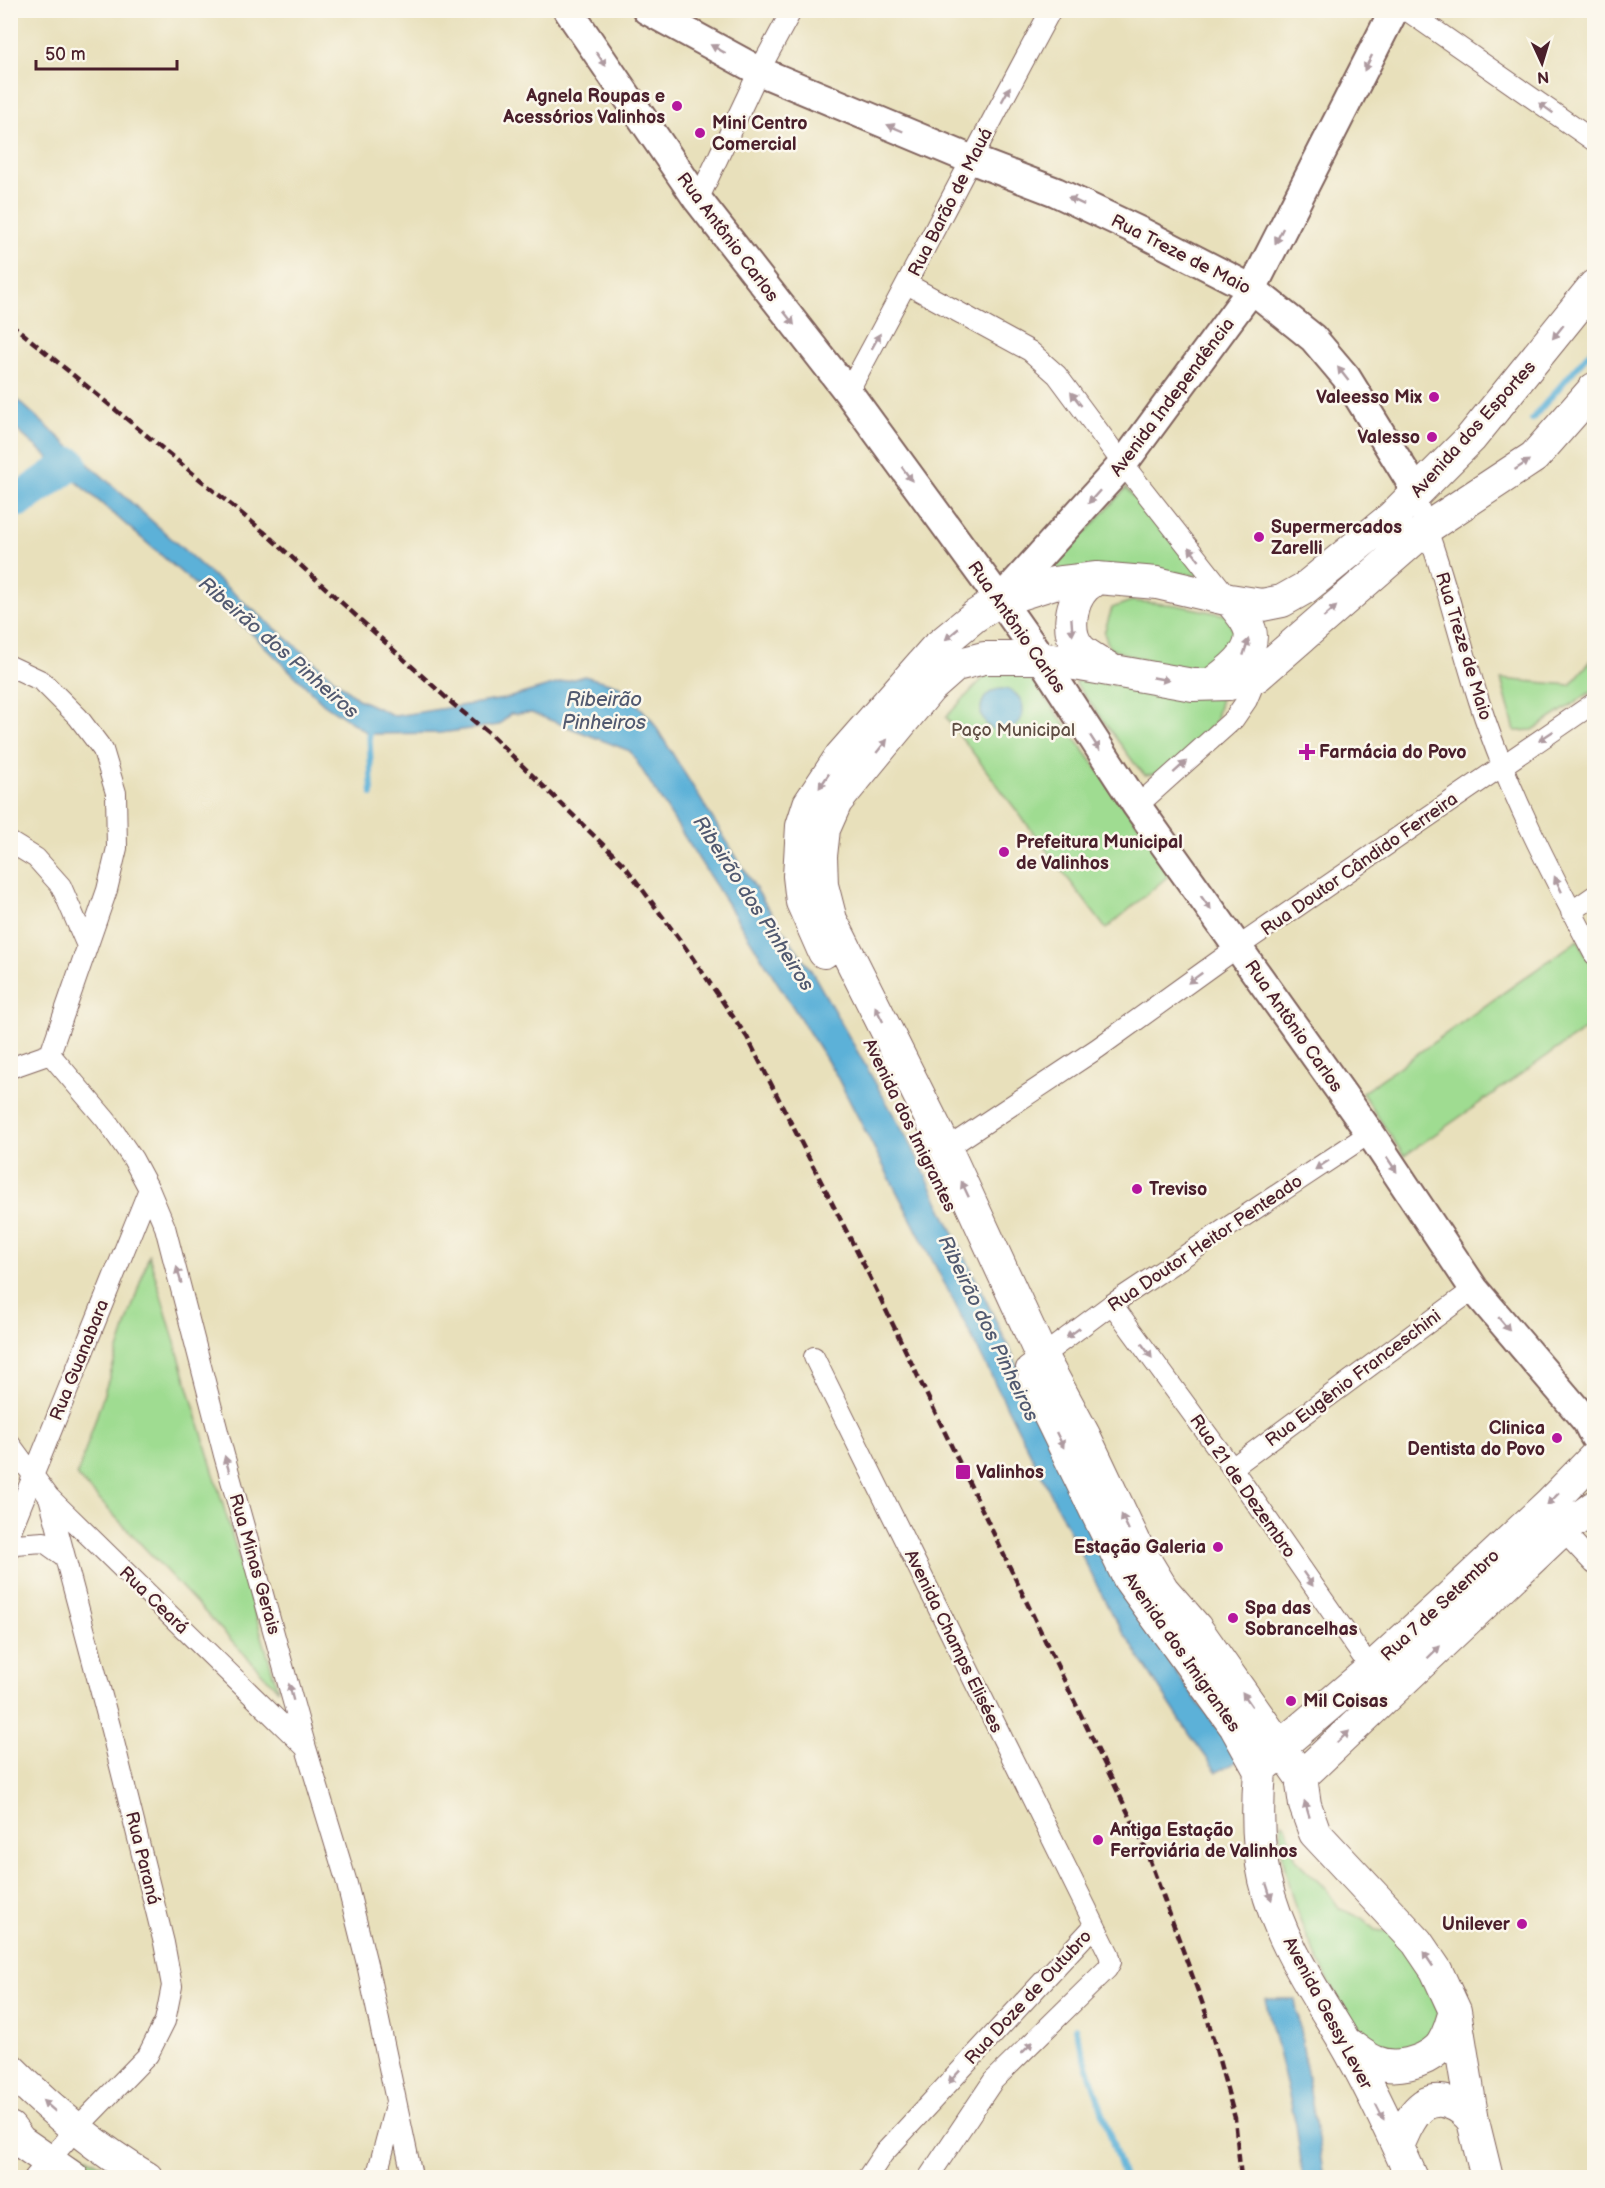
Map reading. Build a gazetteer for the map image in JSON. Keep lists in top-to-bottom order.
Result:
{
  "streets": {
    "main road": [
      "Rua Antônio Carlos",
      "Rua Treze de Maio",
      "Avenida Independência",
      "Avenida dos Esportes",
      "Avenida dos Imigrantes",
      "Rua 7 de Setembro",
      "Avenida Gessy Lever"
    ],
    "street": [
      "Rua Barão de Mauá",
      "Rua Doutor Cândido Ferreira",
      "Rua Doutor Heitor Penteado",
      "Rua Guanabara",
      "Rua Eugênio Franceschini",
      "Rua 21 de Dezembro",
      "Rua Minas Gerais",
      "Rua Ceará",
      "Avenida Champs Elisées",
      "Rua Paraná",
      "Rua Doze de Outubro"
    ]
  },
  "crossings": [
    ["Rua Barão de Mauá", "Rua Antônio Carlos"],
    ["Rua Barão de Mauá", "Rua Treze de Maio"],
    ["Rua Antônio Carlos", "Avenida Independência"],
    ["Rua Antônio Carlos", "Avenida dos Esportes"],
    ["Rua Antônio Carlos", "Rua Doutor Cândido Ferreira"],
    ["Rua Antônio Carlos", "Avenida dos Imigrantes"],
    ["Rua Antônio Carlos", "Rua Doutor Heitor Penteado"],
    ["Rua Antônio Carlos", "Rua Eugênio Franceschini"],
    ["Rua Treze de Maio", "Avenida Independência"],
    ["Rua Treze de Maio", "Avenida dos Esportes"],
    ["Rua Treze de Maio", "Rua Doutor Cândido Ferreira"],
    ["Avenida Independência", "Avenida dos Esportes"],
    ["Avenida Independência", "Avenida dos Imigrantes"],
    ["Avenida dos Esportes", "Avenida dos Imigrantes"],
    ["Rua Doutor Cândido Ferreira", "Avenida dos Imigrantes"],
    ["Avenida dos Imigrantes", "Rua Doutor Heitor Penteado"],
    ["Avenida dos Imigrantes", "Rua 7 de Setembro"],
    ["Avenida dos Imigrantes", "Avenida Gessy Lever"],
    ["Rua Doutor Heitor Penteado", "Rua 21 de Dezembro"],
    ["Rua Guanabara", "Rua Minas Gerais"],
    ["Rua Guanabara", "Rua Ceará"],
    ["Rua Eugênio Franceschini", "Rua 21 de Dezembro"],
    ["Rua 21 de Dezembro", "Rua 7 de Setembro"],
    ["Rua Minas Gerais", "Rua Ceará"],
    ["Rua Ceará", "Rua Paraná"],
    ["Rua 7 de Setembro", "Avenida Gessy Lever"],
    ["Avenida Champs Elisées", "Rua Doze de Outubro"]
  ],
  "one_way": [
    "Rua Barão de Mauá",
    "Rua Antônio Carlos",
    "Rua Treze de Maio",
    "Avenida Independência",
    "Rua Doutor Cândido Ferreira",
    "Rua Doutor Heitor Penteado",
    "Rua 21 de Dezembro",
    "Rua Minas Gerais"
  ],
  "water": ["Ribeirão dos Pinheiros", "Ribeirão Pinheiros"],
  "parks": ["Paço Municipal"],
  "places": {
    "other": [
      "Agnela Roupas e Acessórios Valinhos",
      "Mini Centro Comercial",
      "Valeesso Mix",
      "Valesso",
      "Supermercados Zarelli",
      "Prefeitura Municipal de Valinhos",
      "Treviso",
      "Clinica Dentista do Povo",
      "Estação Galeria",
      "Spa das Sobrancelhas",
      "Mil Coisas",
      "Antiga Estação Ferroviária de Valinhos",
      "Unilever"
    ],
    "health": ["Farmácia do Povo"],
    "transit": ["Valinhos"]
  },
  "scale_bar": "50 m",
  "north": "bottom"
}
